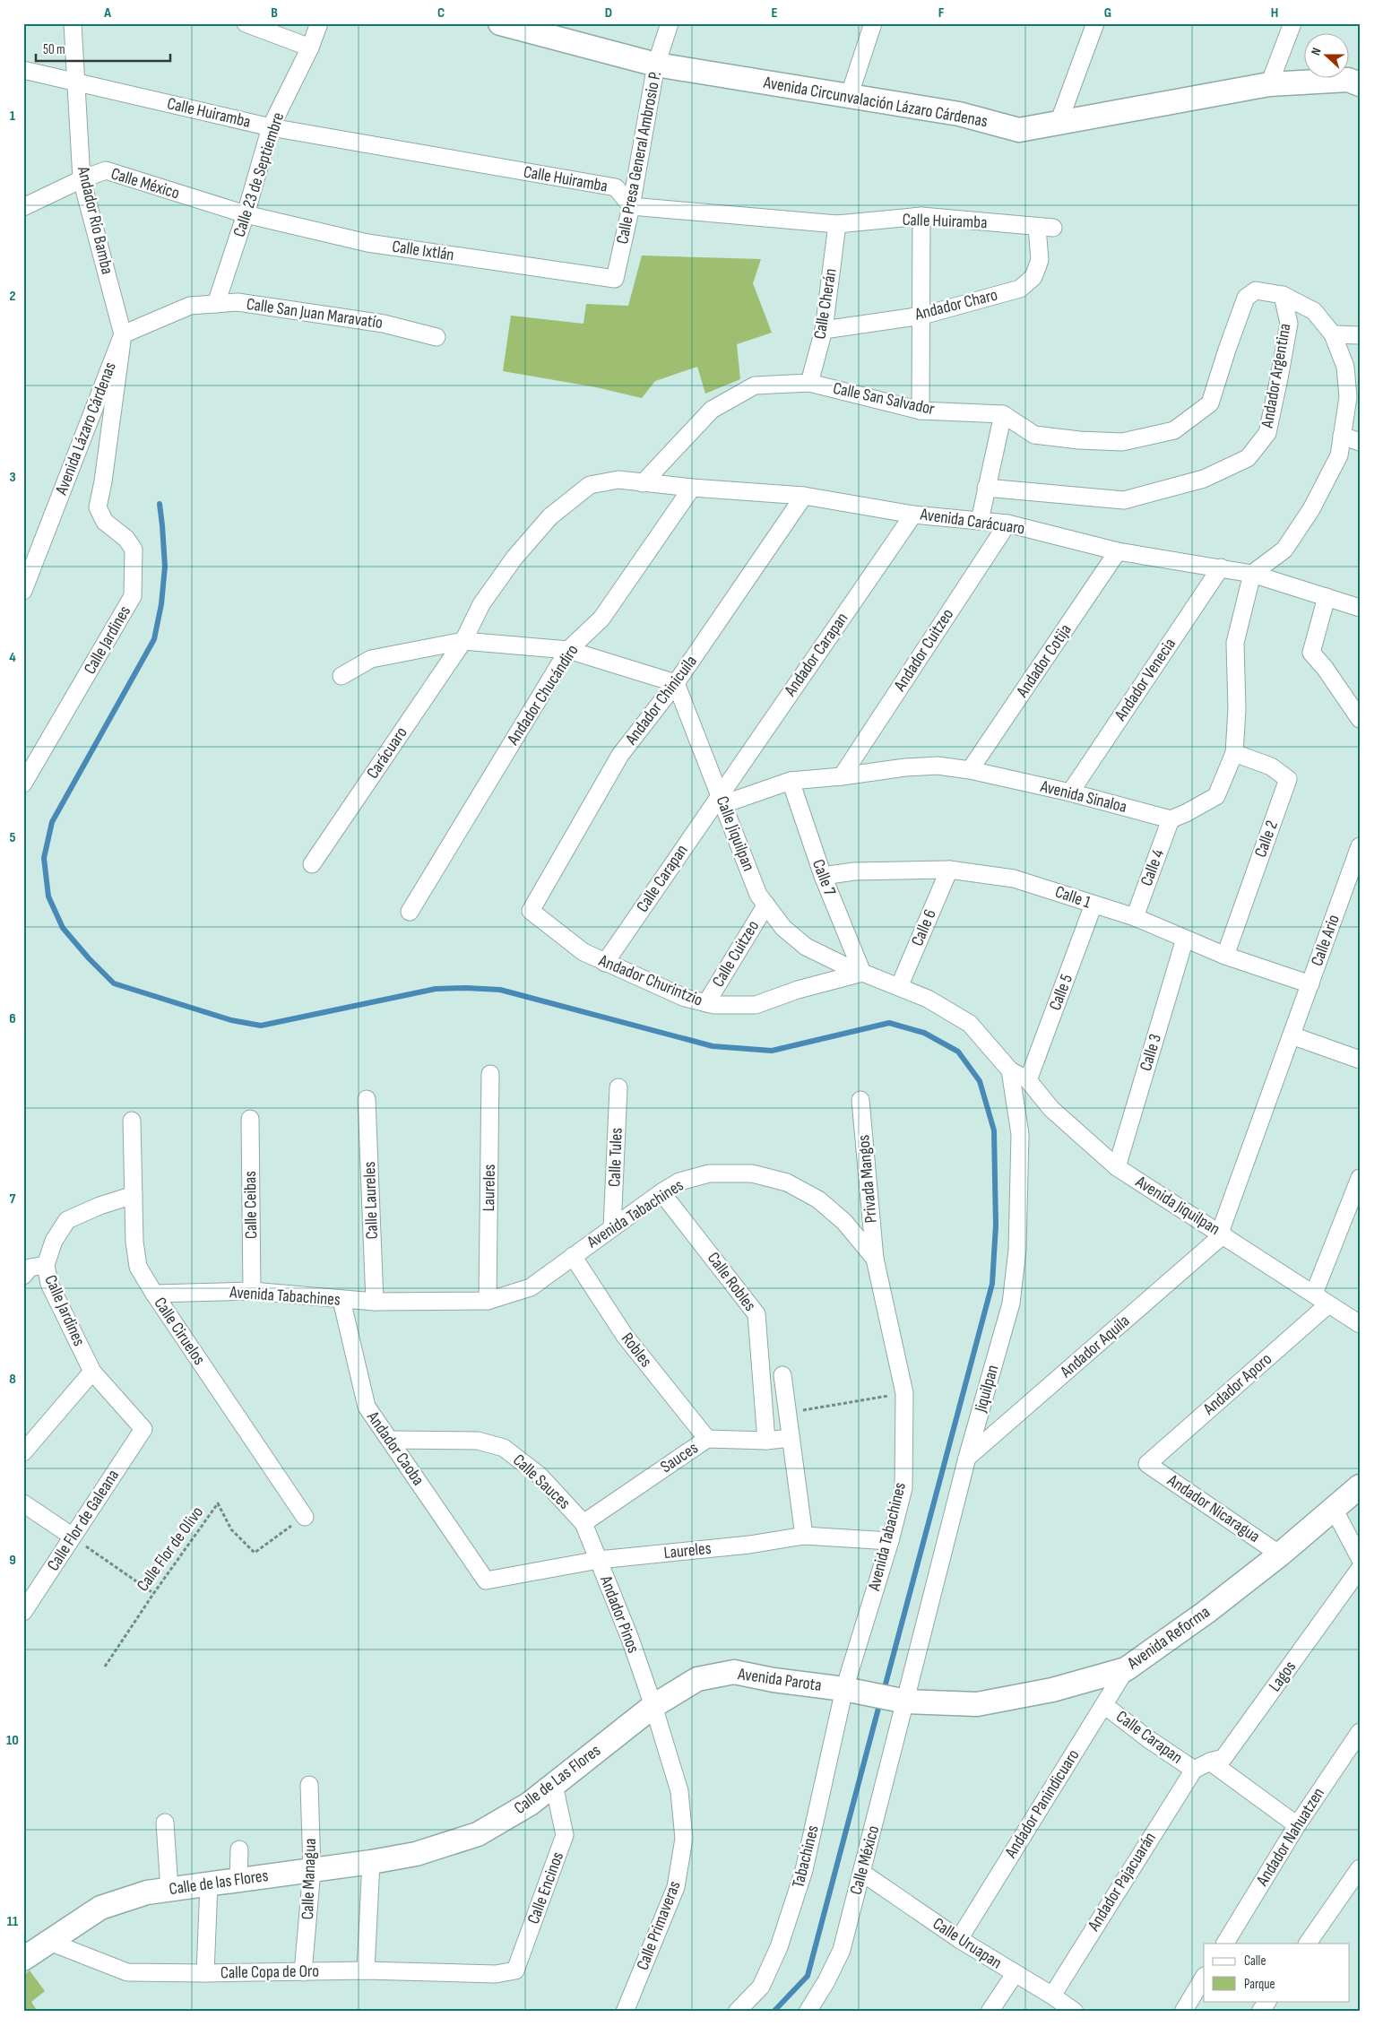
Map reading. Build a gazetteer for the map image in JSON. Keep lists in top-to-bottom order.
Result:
{
  "streets": {
    "street": [
      "Avenida Circunvalación Lázaro Cárdenas",
      "Calle Huiramba",
      "Calle Presa General Ambrosio P.",
      "Calle 23 de Septiembre",
      "Calle México",
      "Andador Río Bamba",
      "Calle Ixtlán",
      "Calle Cherán",
      "Andador Charo",
      "Calle San Juan Maravatío",
      "Andador Argentina",
      "Calle San Salvador",
      "Avenida Lázaro Cárdenas",
      "Avenida Carácuaro",
      "Calle Jardines",
      "Andador Cuitzeo",
      "Andador Carapan",
      "Andador Cotija",
      "Andador Venecia",
      "Andador Chucándiro",
      "Andador Chinicuila",
      "Carácuaro",
      "Avenida Sinaloa",
      "Calle Jiquilpan",
      "Calle 2",
      "Calle 4",
      "Calle 7",
      "Calle Carapan",
      "Calle 1",
      "Calle 6",
      "Calle Ario",
      "Calle Cuitzeo",
      "Andador Churintzio",
      "Calle 5",
      "Calle 3",
      "Calle Tules",
      "Privada Mangos",
      "Laureles",
      "Calle Laureles",
      "Calle Ceibas",
      "Avenida Jiquilpan",
      "Avenida Tabachines",
      "Calle Robles",
      "Calle Ciruelos",
      "Andador Aquila",
      "Robles",
      "Andador Aporo",
      "Jiquilpan",
      "Andador Caoba",
      "Sauces",
      "Calle Sauces",
      "Andador Nicaragua",
      "Calle Flor de Galeana",
      "Andador Pinos",
      "Avenida Reforma",
      "Lagos",
      "Avenida Parota",
      "Calle de Las Flores",
      "Andador Panindicuaro",
      "Andador Nahuatzen",
      "Tabachines",
      "Calle Managua",
      "Andador Pajacuarán",
      "Calle de las Flores",
      "Calle Encinos",
      "Calle Primaveras",
      "Calle Uruapan",
      "Calle Copa de Oro"
    ],
    "path": ["Calle Flor de Olivo"]
  },
  "crossings": [
    ["Avenida Circunvalación Lázaro Cárdenas", "Calle Presa General Ambrosio P."],
    ["Calle Huiramba", "Calle Presa General Ambrosio P."],
    ["Calle Huiramba", "Calle 23 de Septiembre"],
    ["Calle Huiramba", "Andador Río Bamba"],
    ["Calle Huiramba", "Calle Cherán"],
    ["Calle Huiramba", "Andador Charo"],
    ["Calle Presa General Ambrosio P.", "Calle Ixtlán"],
    ["Calle 23 de Septiembre", "Calle México"],
    ["Calle 23 de Septiembre", "Calle Ixtlán"],
    ["Calle 23 de Septiembre", "Calle San Juan Maravatío"],
    ["Calle México", "Andador Río Bamba"],
    ["Calle México", "Calle Ixtlán"],
    ["Calle México", "Jiquilpan"],
    ["Calle México", "Avenida Reforma"],
    ["Calle México", "Avenida Parota"],
    ["Calle México", "Calle Uruapan"],
    ["Andador Río Bamba", "Calle San Juan Maravatío"],
    ["Andador Río Bamba", "Avenida Lázaro Cárdenas"],
    ["Andador Río Bamba", "Calle Jardines"],
    ["Calle Cherán", "Andador Charo"],
    ["Calle Cherán", "Calle San Salvador"],
    ["Calle San Juan Maravatío", "Avenida Lázaro Cárdenas"],
    ["Calle San Juan Maravatío", "Calle Jardines"],
    ["Calle San Salvador", "Avenida Carácuaro"],
    ["Avenida Lázaro Cárdenas", "Calle Jardines"],
    ["Avenida Carácuaro", "Andador Cuitzeo"],
    ["Avenida Carácuaro", "Andador Carapan"],
    ["Avenida Carácuaro", "Andador Cotija"],
    ["Avenida Carácuaro", "Andador Venecia"],
    ["Avenida Carácuaro", "Andador Chucándiro"],
    ["Avenida Carácuaro", "Andador Chinicuila"],
    ["Avenida Carácuaro", "Carácuaro"],
    ["Calle Jardines", "Calle Ciruelos"],
    ["Calle Jardines", "Calle Flor de Galeana"],
    ["Andador Cuitzeo", "Avenida Sinaloa"],
    ["Andador Carapan", "Avenida Sinaloa"],
    ["Andador Carapan", "Calle Jiquilpan"],
    ["Andador Carapan", "Calle Carapan"],
    ["Andador Cotija", "Avenida Sinaloa"],
    ["Andador Venecia", "Avenida Sinaloa"],
    ["Andador Chinicuila", "Calle Jiquilpan"],
    ["Andador Chinicuila", "Andador Churintzio"],
    ["Avenida Sinaloa", "Calle Jiquilpan"],
    ["Avenida Sinaloa", "Calle 4"],
    ["Avenida Sinaloa", "Calle 7"],
    ["Avenida Sinaloa", "Calle Carapan"],
    ["Calle Jiquilpan", "Calle 7"],
    ["Calle Jiquilpan", "Calle Carapan"],
    ["Calle Jiquilpan", "Calle 6"],
    ["Calle Jiquilpan", "Calle Cuitzeo"],
    ["Calle Jiquilpan", "Andador Churintzio"],
    ["Calle Jiquilpan", "Avenida Jiquilpan"],
    ["Calle Jiquilpan", "Jiquilpan"],
    ["Calle 2", "Calle 1"],
    ["Calle 4", "Calle 1"],
    ["Calle 7", "Calle 1"],
    ["Calle 7", "Andador Churintzio"],
    ["Calle Carapan", "Andador Churintzio"],
    ["Calle Carapan", "Lagos"],
    ["Calle Carapan", "Andador Panindicuaro"],
    ["Calle Carapan", "Andador Pajacuarán"],
    ["Calle 1", "Calle 6"],
    ["Calle 1", "Calle Ario"],
    ["Calle 1", "Calle 5"],
    ["Calle 1", "Calle 3"],
    ["Calle Ario", "Andador Aquila"],
    ["Calle Cuitzeo", "Andador Churintzio"],
    ["Calle 5", "Avenida Jiquilpan"],
    ["Calle 3", "Avenida Jiquilpan"],
    ["Calle Tules", "Avenida Tabachines"],
    ["Privada Mangos", "Avenida Tabachines"],
    ["Laureles", "Avenida Tabachines"],
    ["Laureles", "Andador Caoba"],
    ["Laureles", "Andador Pinos"],
    ["Calle Laureles", "Avenida Tabachines"],
    ["Calle Ceibas", "Avenida Tabachines"],
    ["Avenida Jiquilpan", "Andador Aquila"],
    ["Avenida Jiquilpan", "Andador Aporo"],
    ["Avenida Jiquilpan", "Jiquilpan"],
    ["Avenida Tabachines", "Calle Robles"],
    ["Avenida Tabachines", "Calle Ciruelos"],
    ["Avenida Tabachines", "Robles"],
    ["Avenida Tabachines", "Andador Caoba"],
    ["Avenida Tabachines", "Avenida Parota"],
    ["Avenida Tabachines", "Tabachines"],
    ["Calle Robles", "Sauces"],
    ["Calle Ciruelos", "Calle Flor de Olivo"],
    ["Andador Aquila", "Jiquilpan"],
    ["Robles", "Sauces"],
    ["Andador Aporo", "Andador Nicaragua"],
    ["Jiquilpan", "Avenida Reforma"],
    ["Jiquilpan", "Avenida Parota"],
    ["Andador Caoba", "Calle Sauces"],
    ["Sauces", "Calle Sauces"],
    ["Sauces", "Andador Pinos"],
    ["Calle Sauces", "Andador Pinos"],
    ["Andador Nicaragua", "Avenida Reforma"],
    ["Andador Pinos", "Avenida Parota"],
    ["Andador Pinos", "Calle de Las Flores"],
    ["Andador Pinos", "Calle Primaveras"],
    ["Avenida Reforma", "Avenida Parota"],
    ["Avenida Reforma", "Andador Panindicuaro"],
    ["Lagos", "Andador Pajacuarán"],
    ["Avenida Parota", "Calle de Las Flores"],
    ["Avenida Parota", "Tabachines"],
    ["Avenida Parota", "Calle Primaveras"],
    ["Calle de Las Flores", "Calle de las Flores"],
    ["Calle de Las Flores", "Calle Encinos"],
    ["Calle de Las Flores", "Calle Primaveras"],
    ["Andador Panindicuaro", "Calle Uruapan"],
    ["Calle Managua", "Calle de las Flores"],
    ["Calle Managua", "Calle Copa de Oro"],
    ["Andador Pajacuarán", "Calle Uruapan"],
    ["Calle de las Flores", "Calle Copa de Oro"],
    ["Calle Encinos", "Calle Copa de Oro"]
  ],
  "legend": ["Calle", "Parque"],
  "scale_bar": "50 m",
  "north": "left",
  "grid": {
    "columns": [
      "A",
      "B",
      "C",
      "D",
      "E",
      "F",
      "G",
      "H"
    ],
    "rows": [
      "1",
      "2",
      "3",
      "4",
      "5",
      "6",
      "7",
      "8",
      "9",
      "10",
      "11"
    ]
  }
}
